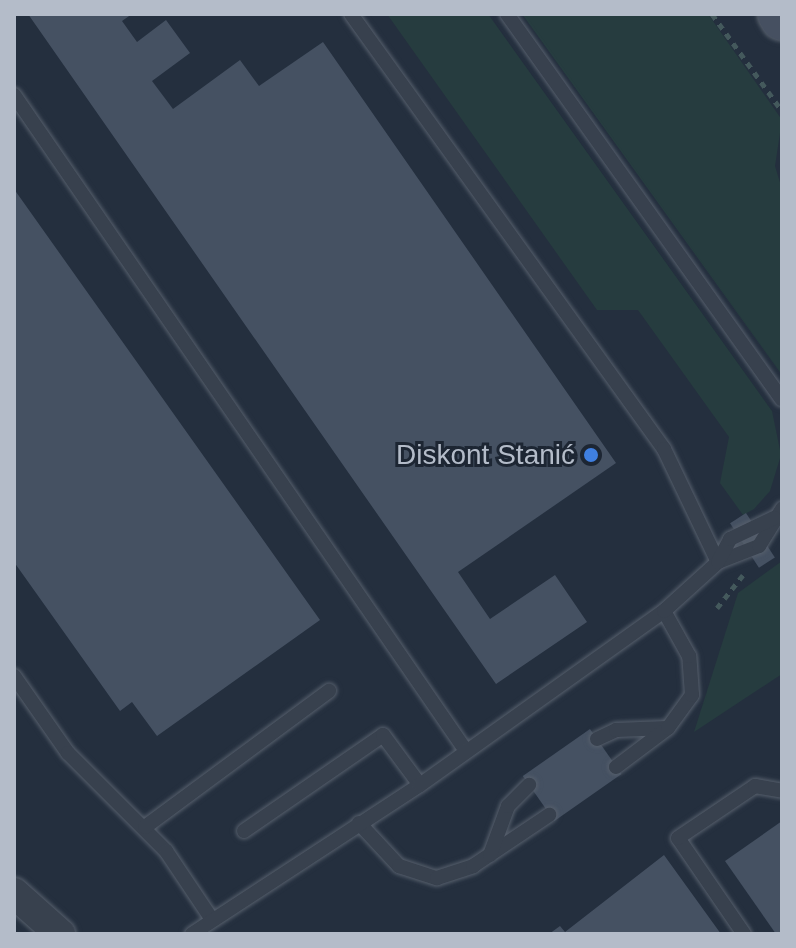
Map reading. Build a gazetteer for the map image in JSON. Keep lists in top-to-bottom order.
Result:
{
  "places": ["Diskont Stanić"]
}
